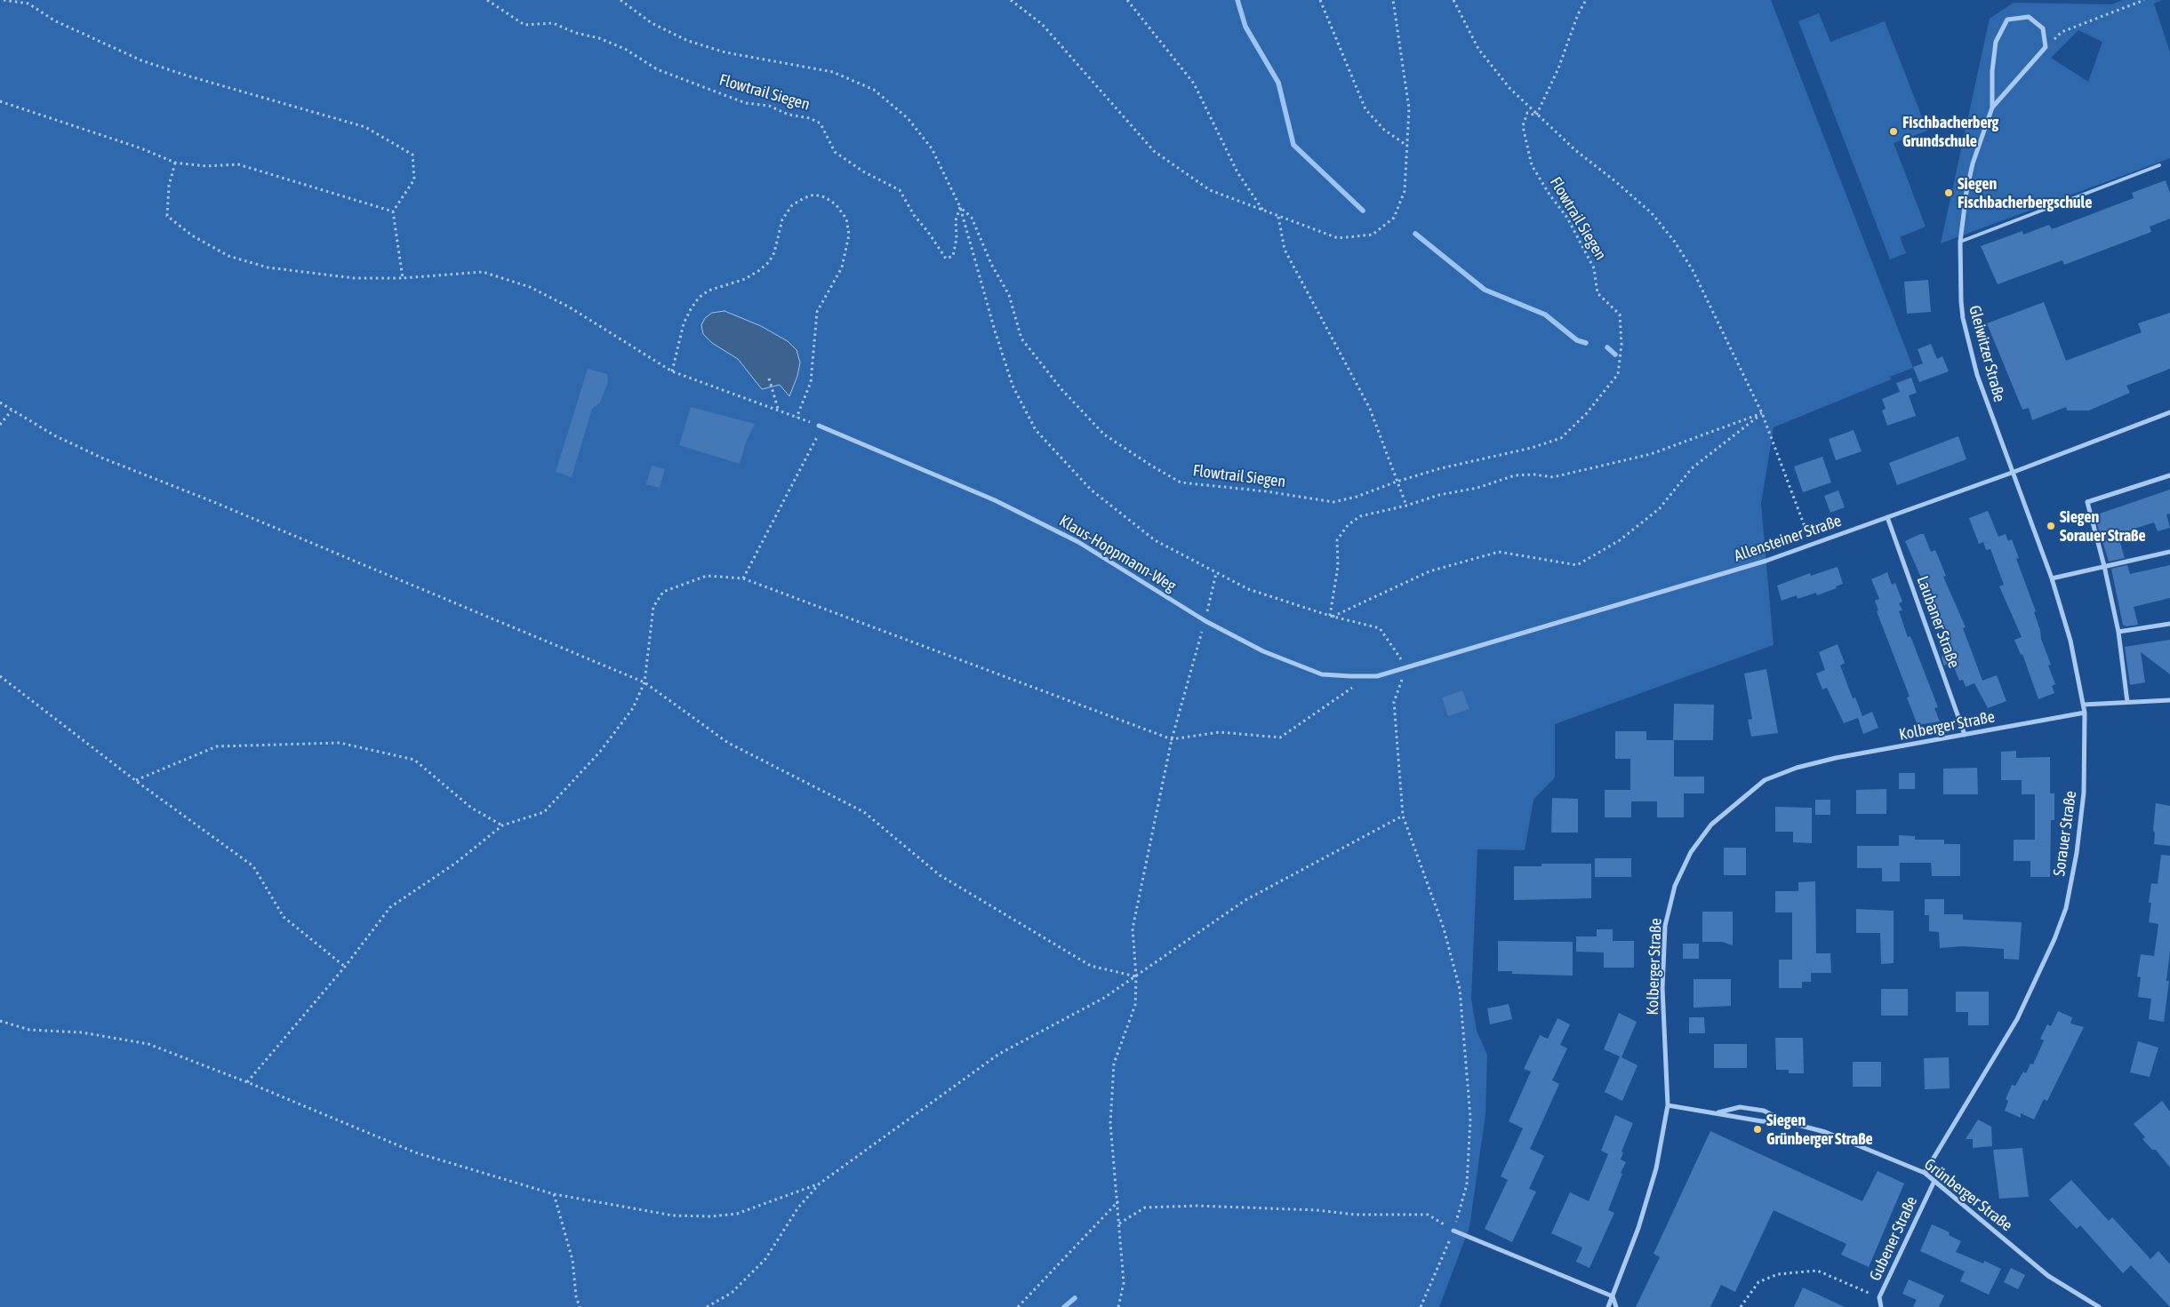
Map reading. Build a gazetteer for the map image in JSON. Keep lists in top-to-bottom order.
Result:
{
  "streets": {
    "street": [
      "Gleiwitzer Straße",
      "Allensteiner Straße",
      "Klaus-Hoppmann-Weg",
      "Laubaner Straße",
      "Kolberger Straße",
      "Sorauer Straße",
      "Grünberger Straße",
      "Gubener Straße"
    ],
    "path": ["Flowtrail Siegen"]
  },
  "crossings": [
    ["Gleiwitzer Straße", "Allensteiner Straße"],
    ["Gleiwitzer Straße", "Sorauer Straße"],
    ["Allensteiner Straße", "Klaus-Hoppmann-Weg"],
    ["Allensteiner Straße", "Laubaner Straße"],
    ["Allensteiner Straße", "Sorauer Straße"],
    ["Laubaner Straße", "Kolberger Straße"],
    ["Kolberger Straße", "Sorauer Straße"],
    ["Kolberger Straße", "Grünberger Straße"],
    ["Sorauer Straße", "Grünberger Straße"],
    ["Grünberger Straße", "Gubener Straße"]
  ],
  "places": [
    "Fischbacherberg Grundschule",
    "Siegen Fischbacherbergschule",
    "Siegen Sorauer Straße",
    "Siegen Grünberger Straße"
  ]
}
